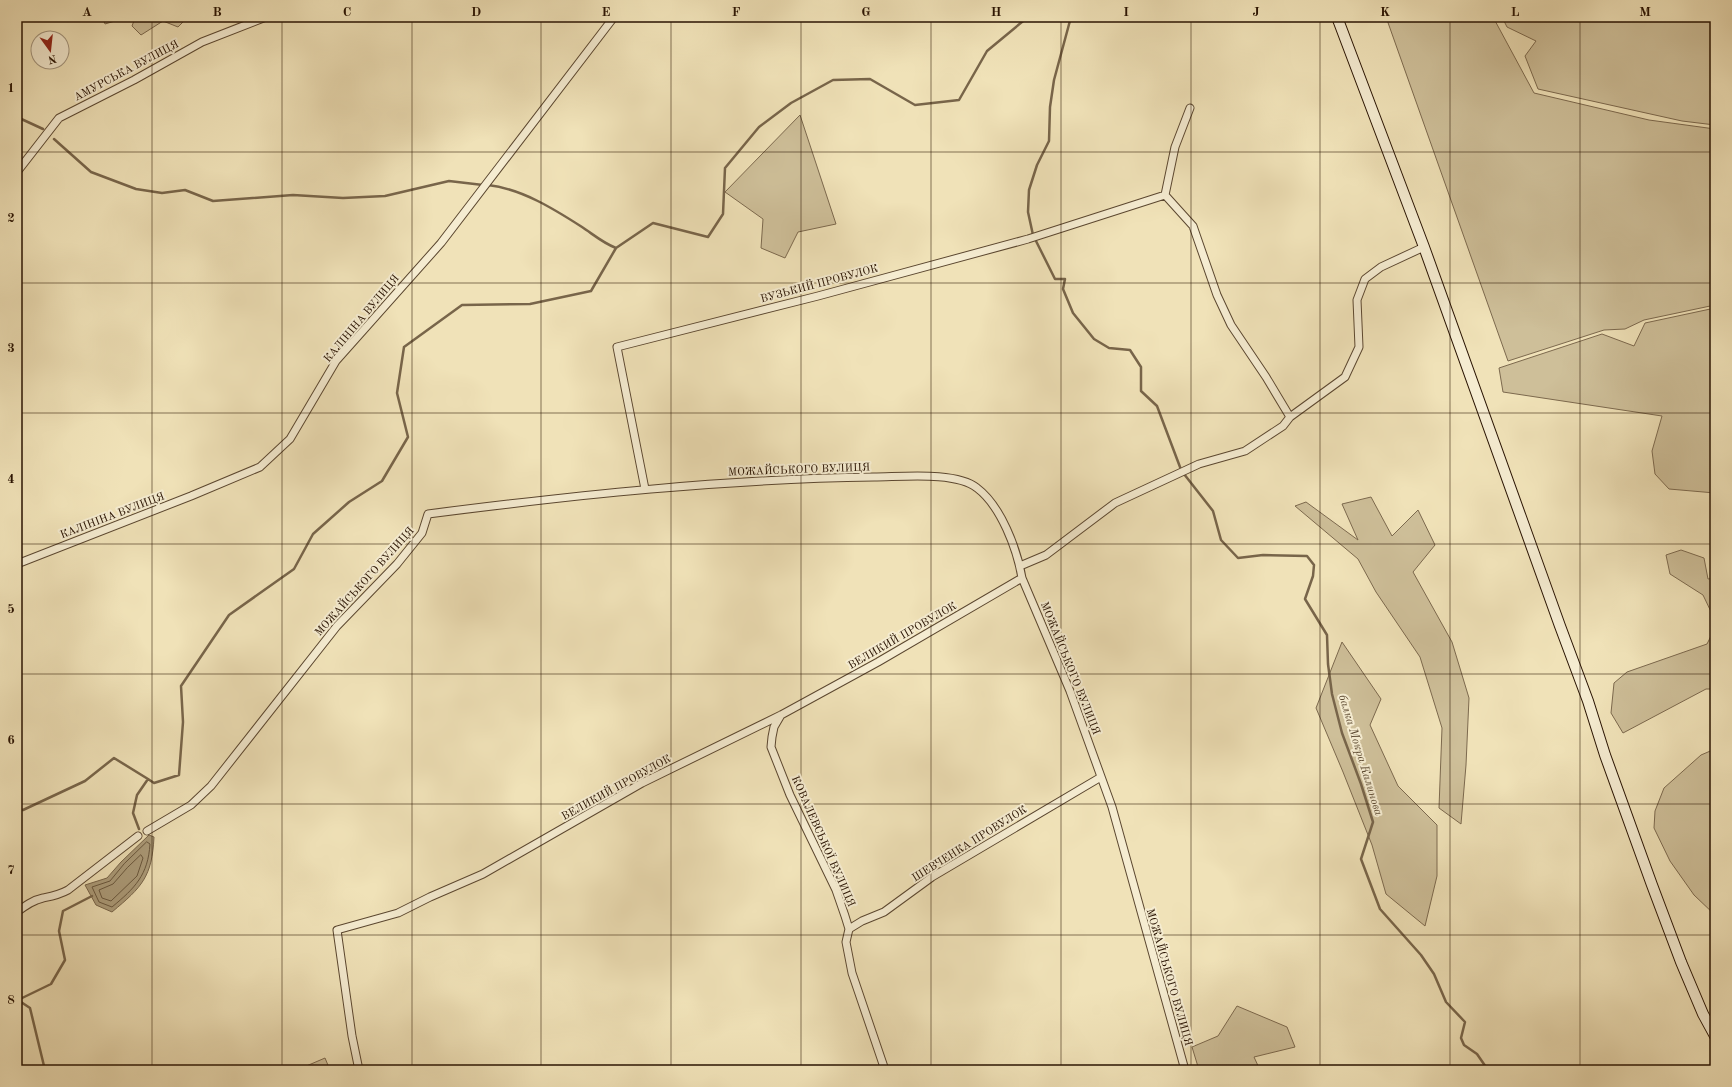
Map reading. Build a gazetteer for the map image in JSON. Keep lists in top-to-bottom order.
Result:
{
  "streets": {
    "street": [
      "АМУРСЬКА ВУЛИЦЯ",
      "ВУЗЬКИЙ ПРОВУЛОК",
      "КАЛІНІНА ВУЛИЦЯ",
      "МОЖАЙСЬКОГО ВУЛИЦЯ",
      "ВЕЛИКИЙ ПРОВУЛОК",
      "КОВАЛЕВСЬКОЇ ВУЛИЦЯ",
      "ШЕВЧЕНКА ПРОВУЛОК"
    ]
  },
  "crossings": [
    ["ВУЗЬКИЙ ПРОВУЛОК", "МОЖАЙСЬКОГО ВУЛИЦЯ"],
    ["МОЖАЙСЬКОГО ВУЛИЦЯ", "ВЕЛИКИЙ ПРОВУЛОК"],
    ["МОЖАЙСЬКОГО ВУЛИЦЯ", "ШЕВЧЕНКА ПРОВУЛОК"],
    ["ВЕЛИКИЙ ПРОВУЛОК", "КОВАЛЕВСЬКОЇ ВУЛИЦЯ"],
    ["КОВАЛЕВСЬКОЇ ВУЛИЦЯ", "ШЕВЧЕНКА ПРОВУЛОК"]
  ],
  "water": ["балка Мокра Калинова"],
  "north": "bottom",
  "grid": {
    "columns": [
      "A",
      "B",
      "C",
      "D",
      "E",
      "F",
      "G",
      "H",
      "I",
      "J",
      "K",
      "L",
      "M"
    ],
    "rows": [
      "1",
      "2",
      "3",
      "4",
      "5",
      "6",
      "7",
      "8"
    ]
  }
}
